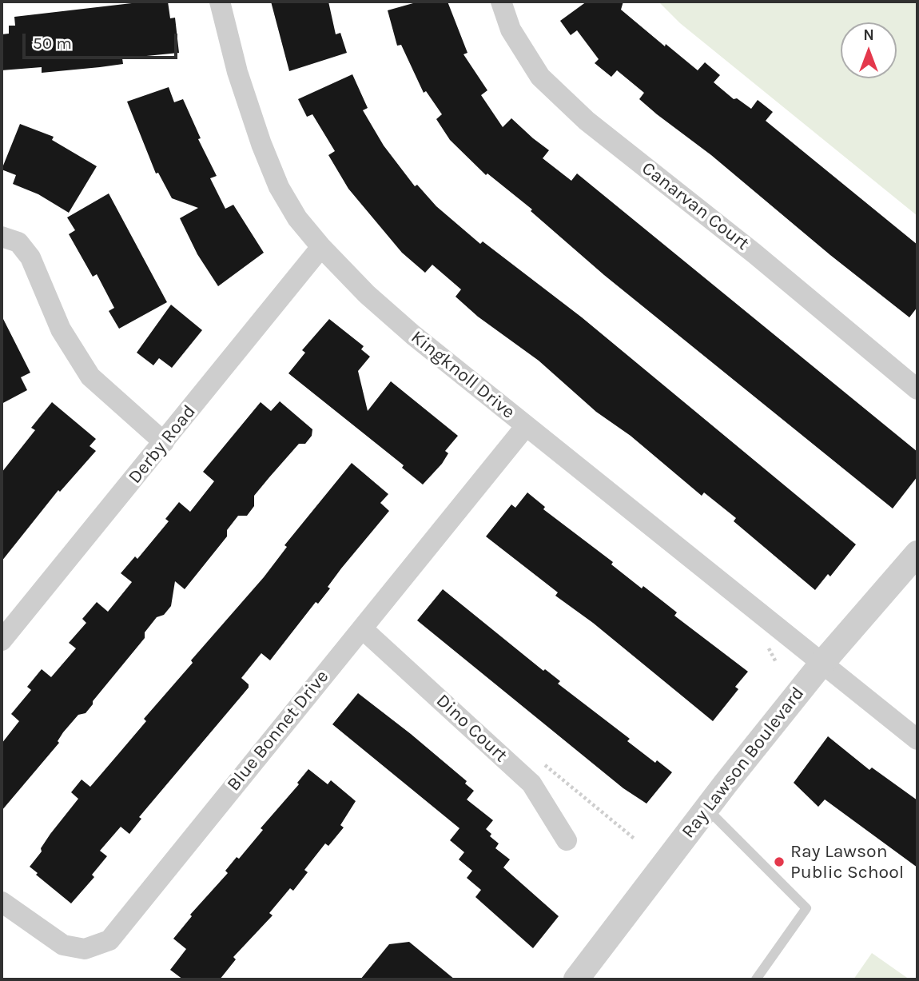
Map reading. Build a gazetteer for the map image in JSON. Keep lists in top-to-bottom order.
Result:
{
  "streets": {
    "street": [
      "Canarvan Court",
      "Kingknoll Drive",
      "Derby Road",
      "Dino Court",
      "Blue Bonnet Drive",
      "Ray Lawson Boulevard"
    ]
  },
  "crossings": [
    ["Kingknoll Drive", "Derby Road"],
    ["Kingknoll Drive", "Blue Bonnet Drive"],
    ["Kingknoll Drive", "Ray Lawson Boulevard"],
    ["Dino Court", "Blue Bonnet Drive"]
  ],
  "places": ["Ray Lawson Public School"],
  "scale_bar": "50 m",
  "north": "top"
}
